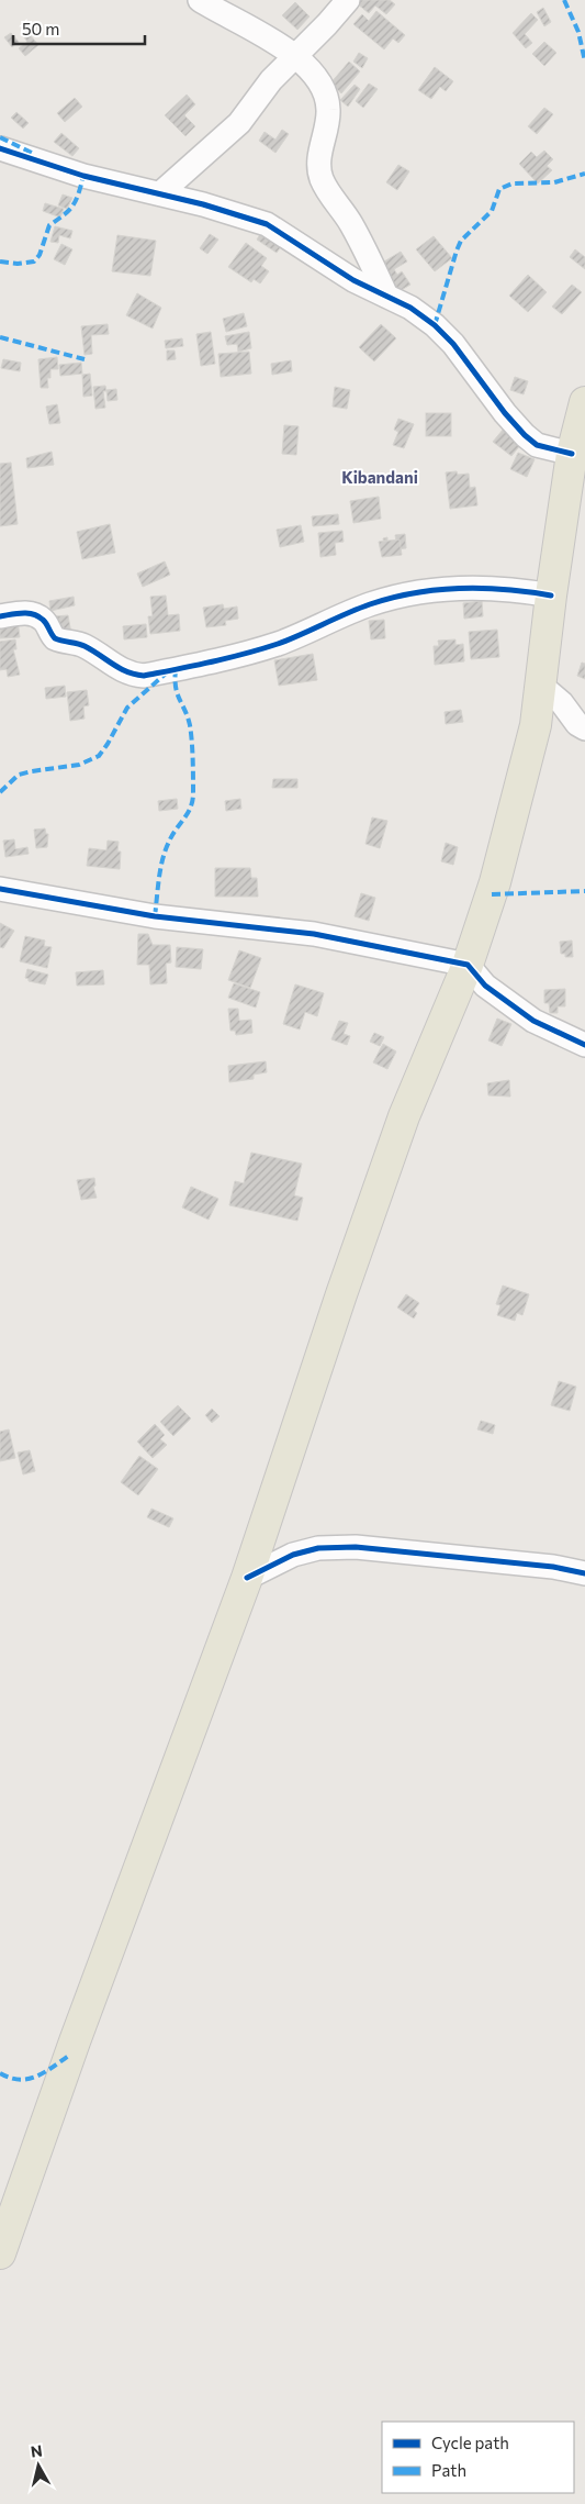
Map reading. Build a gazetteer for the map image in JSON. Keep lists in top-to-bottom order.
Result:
{
  "districts": ["Kibandani"],
  "legend": ["Cycle path", "Path"],
  "scale_bar": "50 m",
  "north": "top"
}
